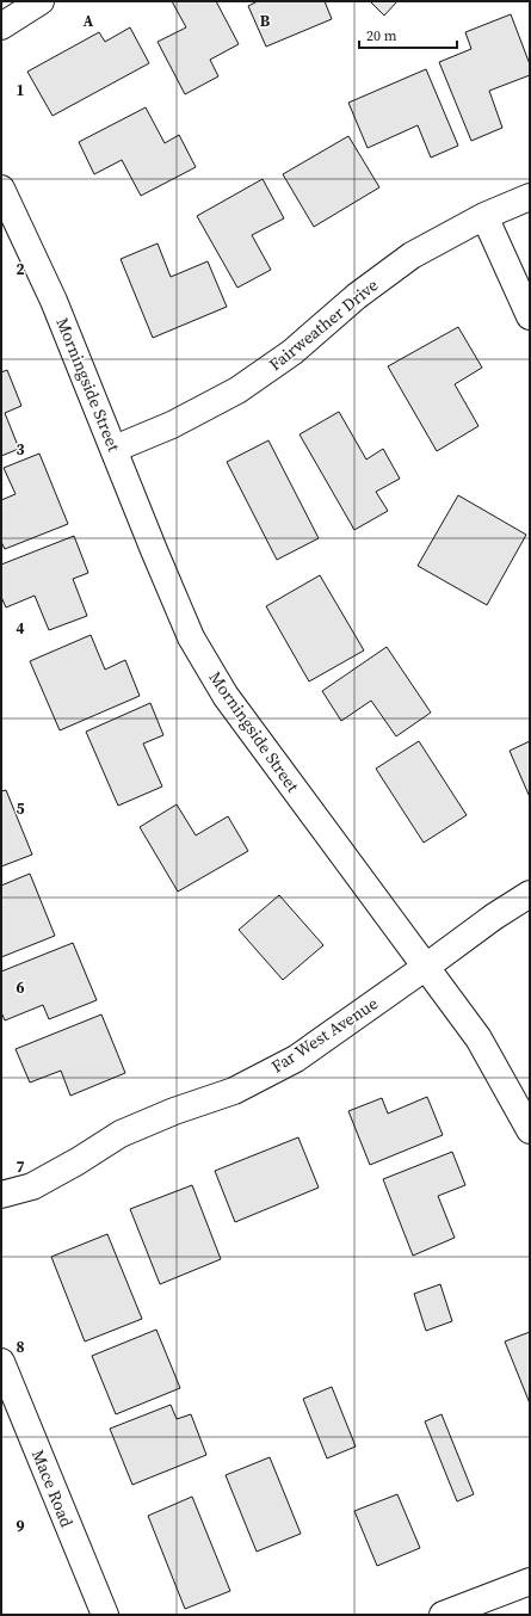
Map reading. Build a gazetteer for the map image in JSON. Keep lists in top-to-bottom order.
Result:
{
  "streets": {
    "street": [
      "Fairweather Drive",
      "Morningside Street",
      "Far West Avenue",
      "Mace Road"
    ]
  },
  "crossings": [
    ["Fairweather Drive", "Morningside Street"],
    ["Morningside Street", "Far West Avenue"]
  ],
  "scale_bar": "20 m",
  "grid": {
    "columns": ["A", "B"],
    "rows": [
      "1",
      "2",
      "3",
      "4",
      "5",
      "6",
      "7",
      "8",
      "9"
    ]
  }
}
